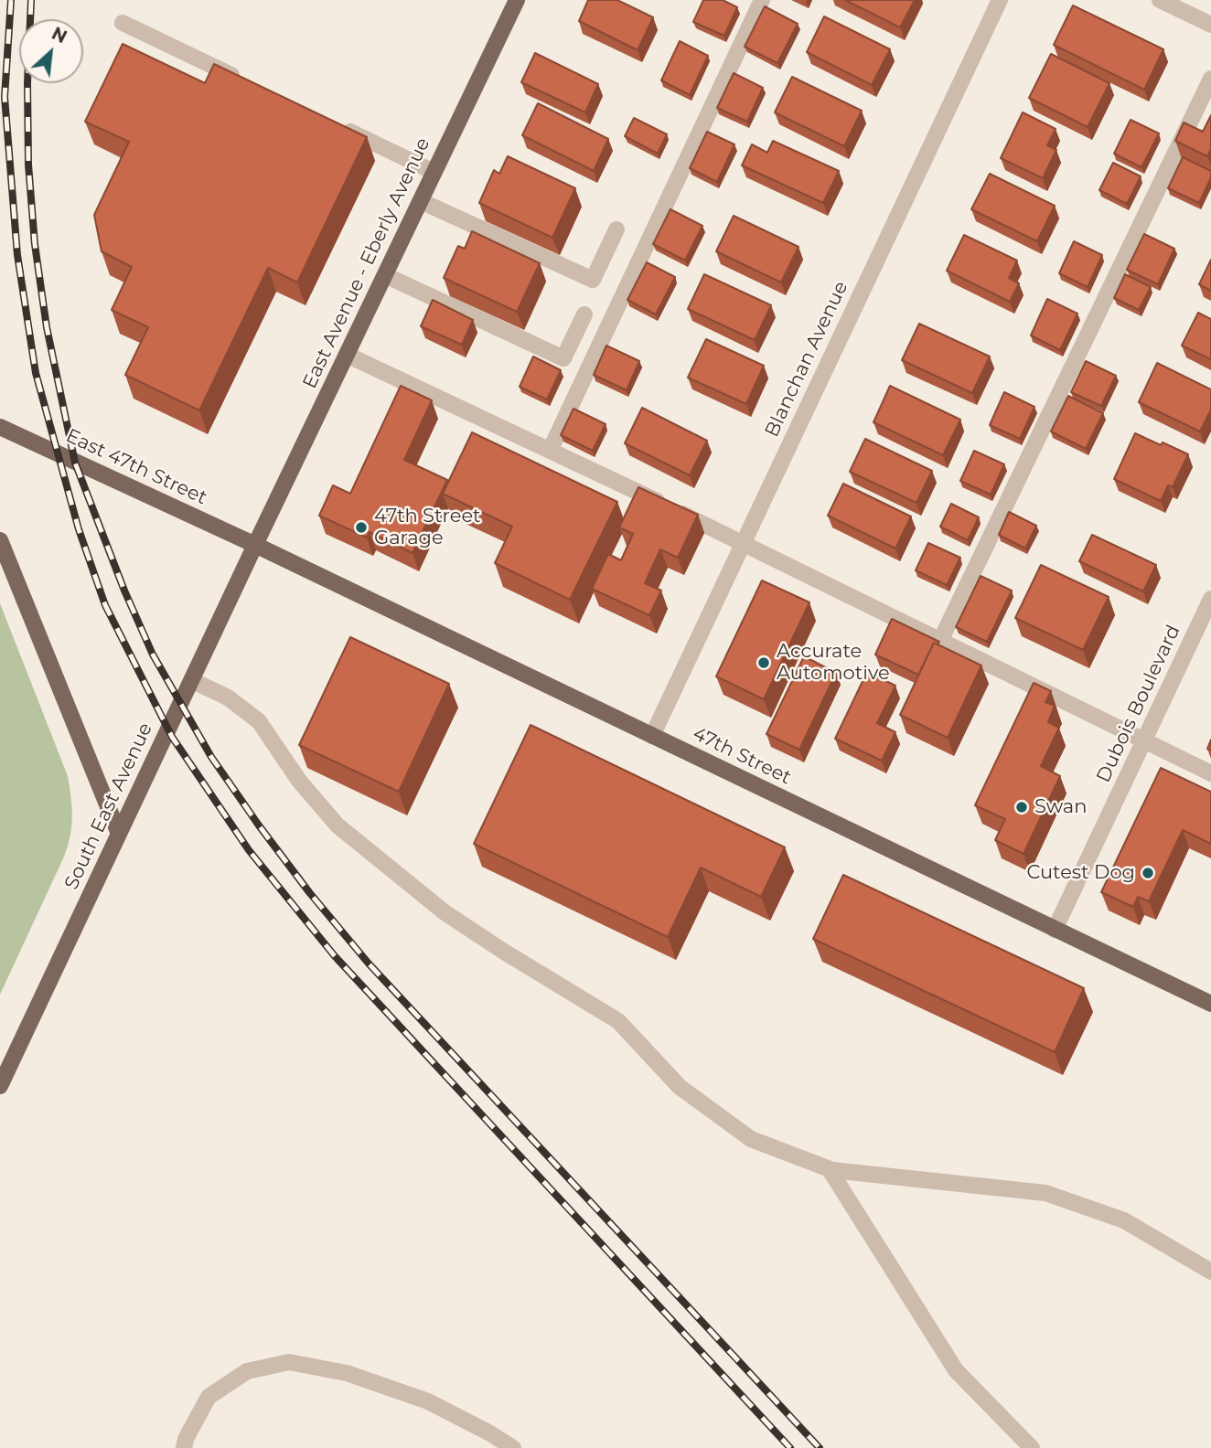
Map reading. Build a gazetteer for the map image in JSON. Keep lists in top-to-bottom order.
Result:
{
  "streets": {
    "main road": [
      "East Avenue - Eberly Avenue",
      "East 47th Street",
      "47th Street",
      "South East Avenue"
    ],
    "street": ["Blanchan Avenue", "Dubois Boulevard"]
  },
  "crossings": [
    ["East Avenue - Eberly Avenue", "East 47th Street"],
    ["East Avenue - Eberly Avenue", "47th Street"],
    ["East Avenue - Eberly Avenue", "South East Avenue"],
    ["Blanchan Avenue", "47th Street"],
    ["East 47th Street", "47th Street"],
    ["East 47th Street", "South East Avenue"],
    ["Dubois Boulevard", "47th Street"],
    ["47th Street", "South East Avenue"]
  ],
  "places": [
    "47th Street Garage",
    "Accurate Automotive",
    "Swan",
    "Cutest Dog"
  ],
  "north": "top right"
}
